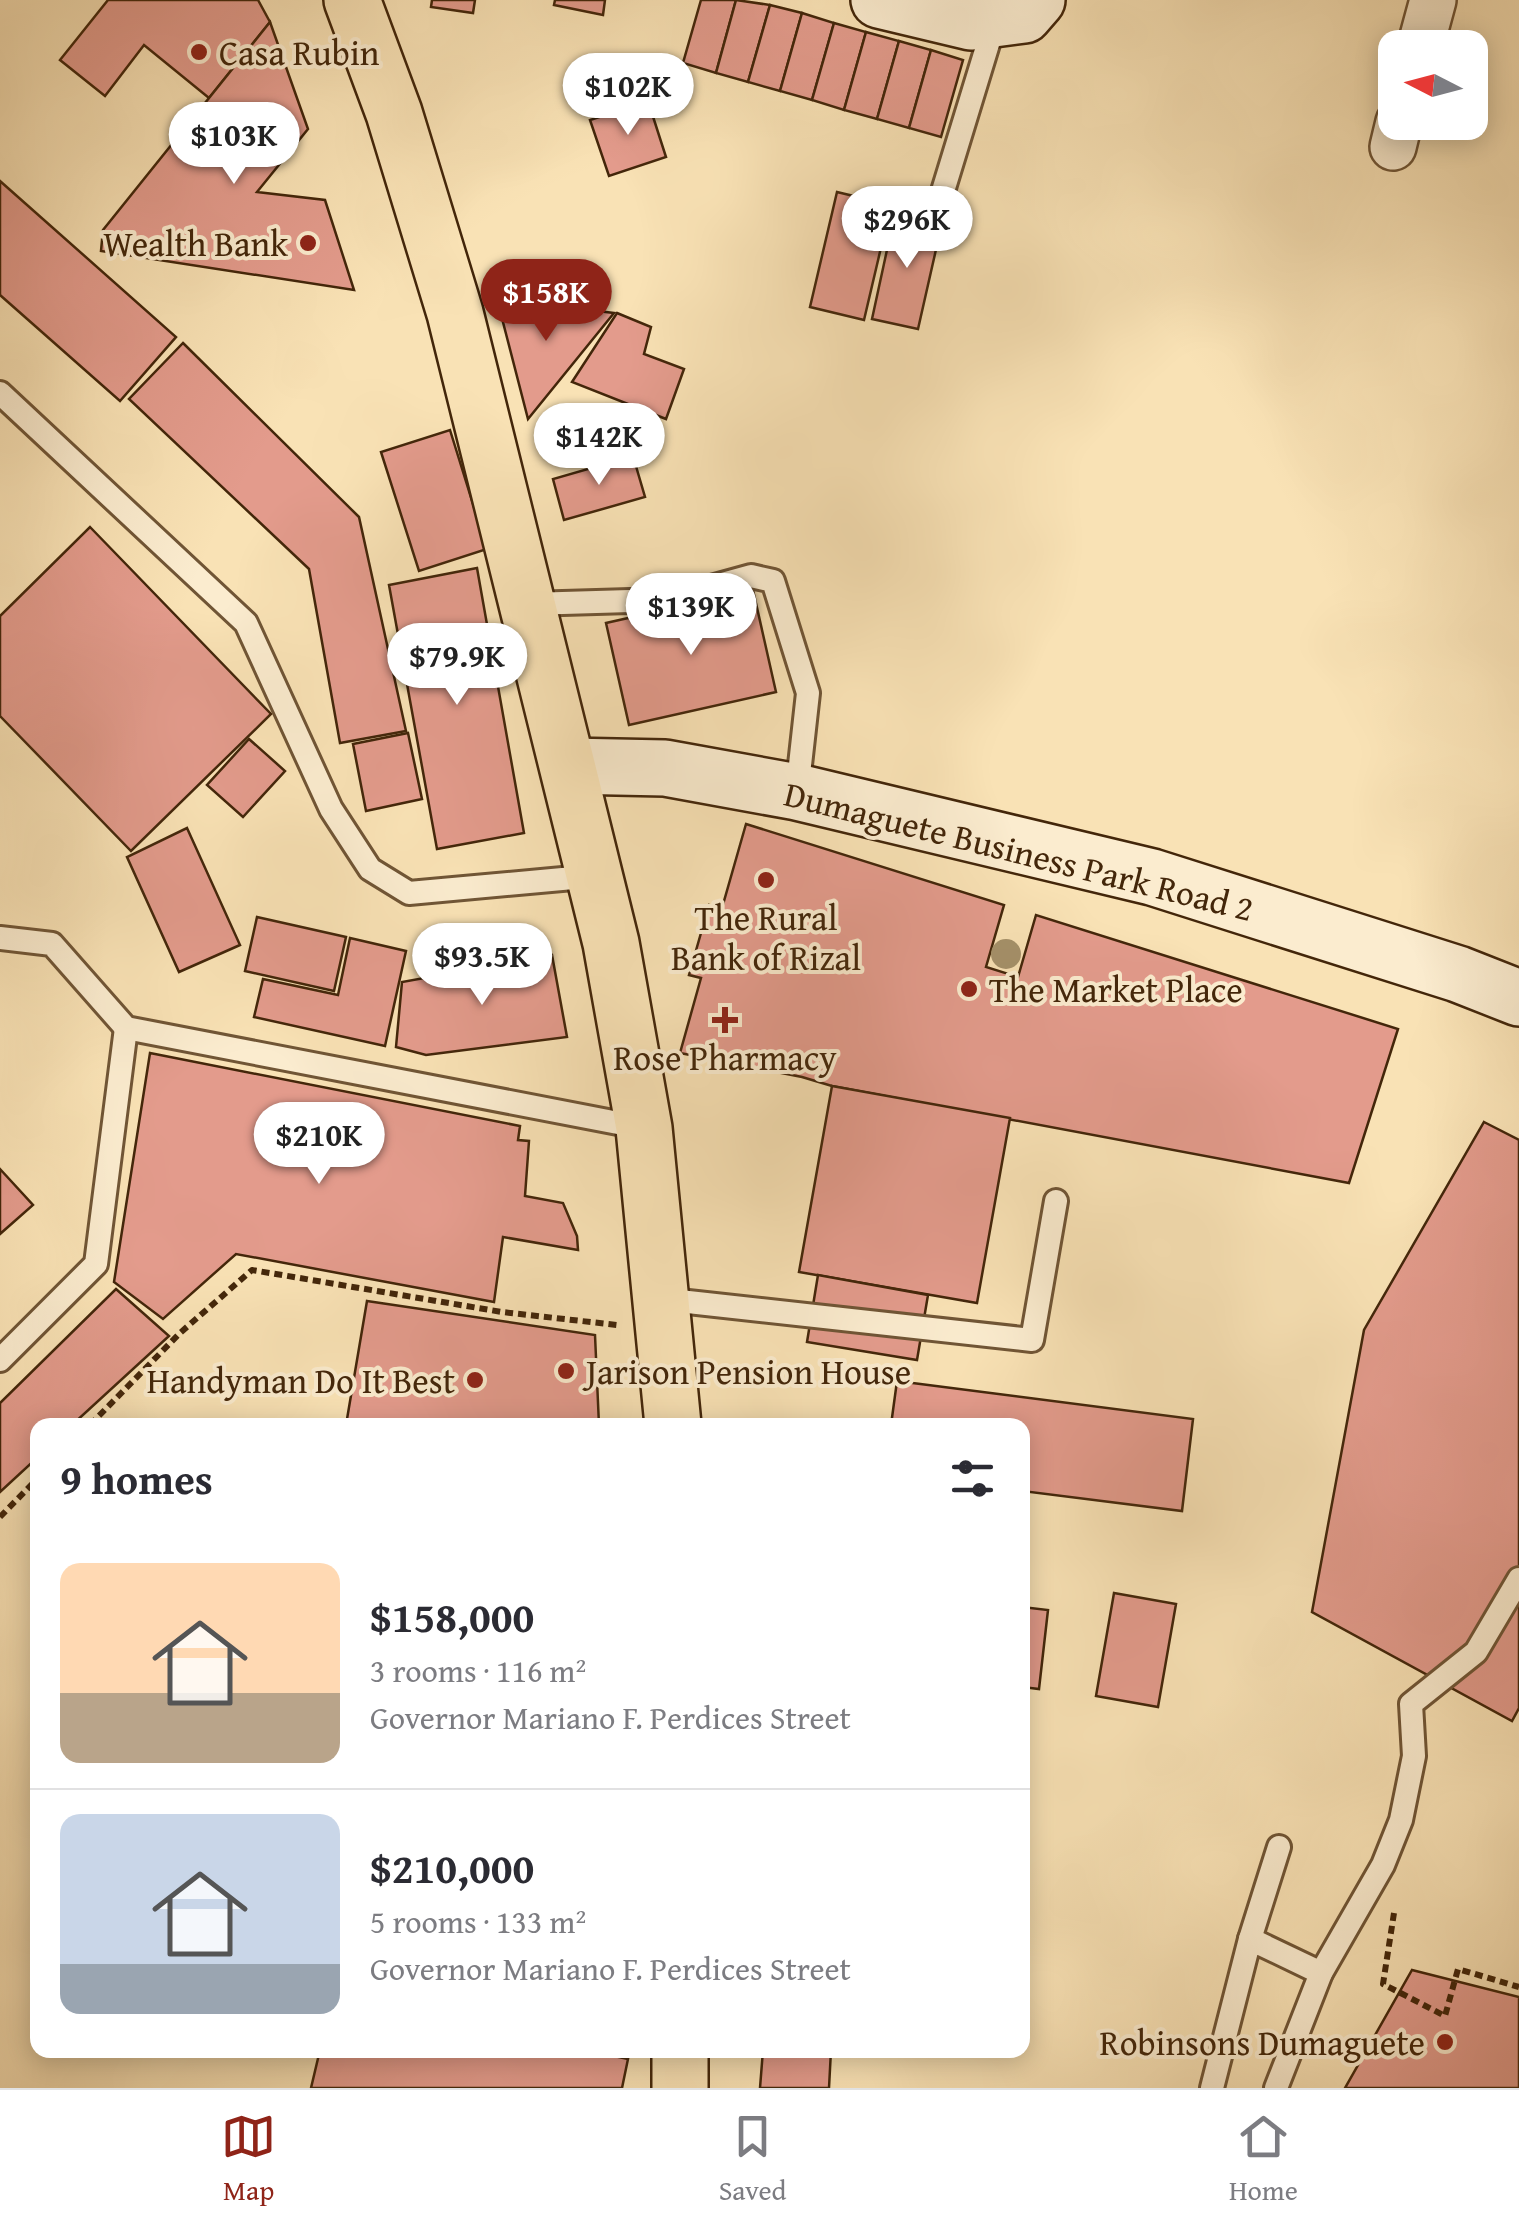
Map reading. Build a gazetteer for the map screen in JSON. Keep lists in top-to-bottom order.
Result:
{
  "streets": {
    "street": ["Dumaguete Business Park Road 2"]
  },
  "places": {
    "other": [
      "Casa Rubin",
      "Wealth Bank",
      "The Rural Bank of Rizal",
      "The Market Place",
      "Jarison Pension House",
      "Handyman Do It Best",
      "Robinsons Dumaguete"
    ],
    "health": ["Rose Pharmacy"]
  },
  "north": "left",
  "page": {
    "price": [
      "$102K",
      "$103K",
      "$296K",
      "$158K",
      "$142K",
      "$139K",
      "$79.9K",
      "$93.5K",
      "$210K"
    ],
    "heading": "9 homes",
    "list": [
      {
        "name": "$158,000",
        "note": "3 rooms · 116 m² · Governor Mariano F. Perdices Street"
      },
      {
        "name": "$210,000",
        "note": "5 rooms · 133 m² · Governor Mariano F. Perdices Street"
      }
    ],
    "tabs": ["Map", "Saved", "Home"]
  }
}
